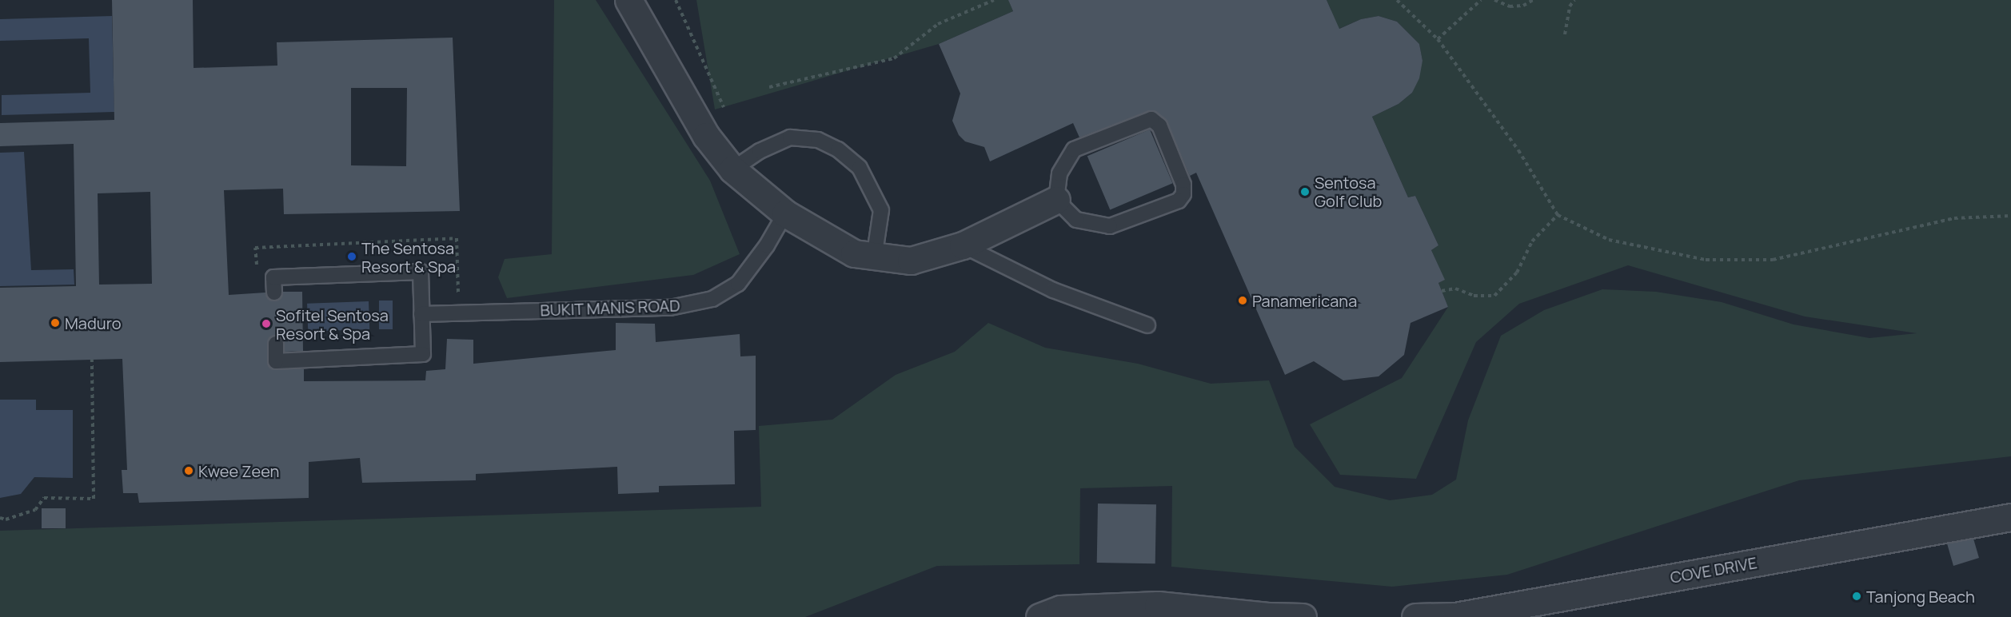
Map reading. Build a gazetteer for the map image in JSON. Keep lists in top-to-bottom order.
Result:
{
  "streets": {
    "street": ["COVE DRIVE"],
    "lane": ["BUKIT MANIS ROAD"]
  },
  "places": [
    "Sentosa Golf Club",
    "The Sentosa Resort & Spa",
    "Panamericana",
    "Maduro",
    "Sofitel Sentosa Resort & Spa",
    "Kwee Zeen",
    "Tanjong Beach"
  ]
}
